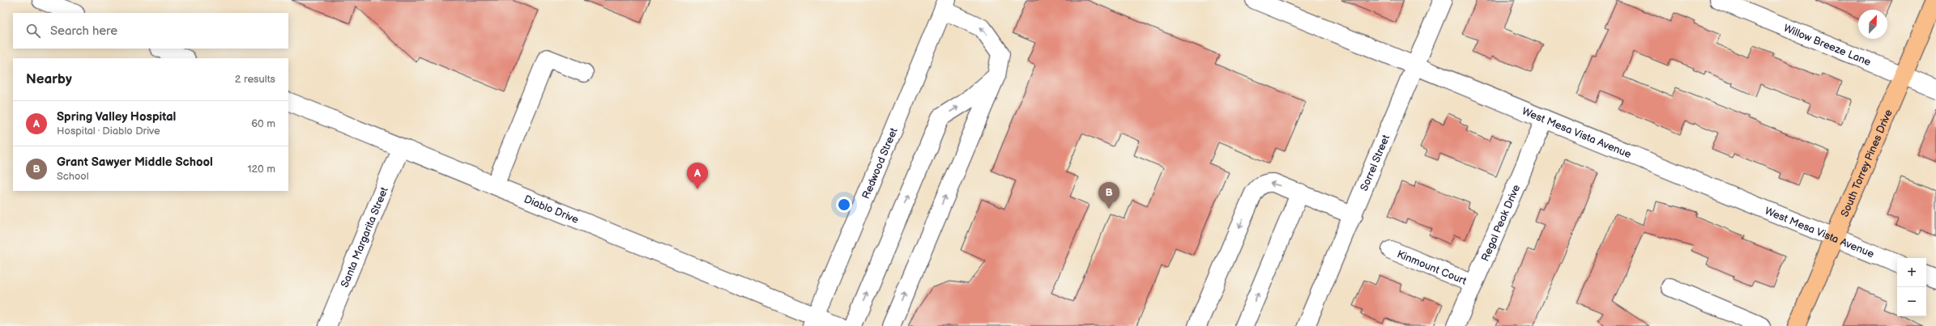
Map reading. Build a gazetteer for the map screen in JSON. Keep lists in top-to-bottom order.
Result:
{
  "streets": {
    "main road": ["South Torrey Pines Drive"],
    "street": [
      "Willow Breeze Lane",
      "West Mesa Vista Avenue",
      "Redwood Street",
      "Sorrel Street",
      "Diablo Drive",
      "Regal Peak Drive",
      "Santa Margarita Street",
      "Kinmount Court"
    ]
  },
  "crossings": [
    ["Willow Breeze Lane", "South Torrey Pines Drive"],
    ["West Mesa Vista Avenue", "South Torrey Pines Drive"],
    ["West Mesa Vista Avenue", "Sorrel Street"],
    ["West Mesa Vista Avenue", "Regal Peak Drive"],
    ["Redwood Street", "Diablo Drive"],
    ["Diablo Drive", "Santa Margarita Street"],
    ["Regal Peak Drive", "Kinmount Court"]
  ],
  "north": "top right",
  "page": {
    "search": "Search here",
    "heading": ["Nearby", "2 results"],
    "list": [
      {
        "mark": "A",
        "name": "Spring Valley Hospital",
        "note": "Hospital · Diablo Drive",
        "value": "60 m"
      },
      {
        "mark": "B",
        "name": "Grant Sawyer Middle School",
        "note": "School",
        "value": "120 m"
      }
    ],
    "pins": ["A", "B"],
    "map_buttons": ["+", "−"]
  }
}
